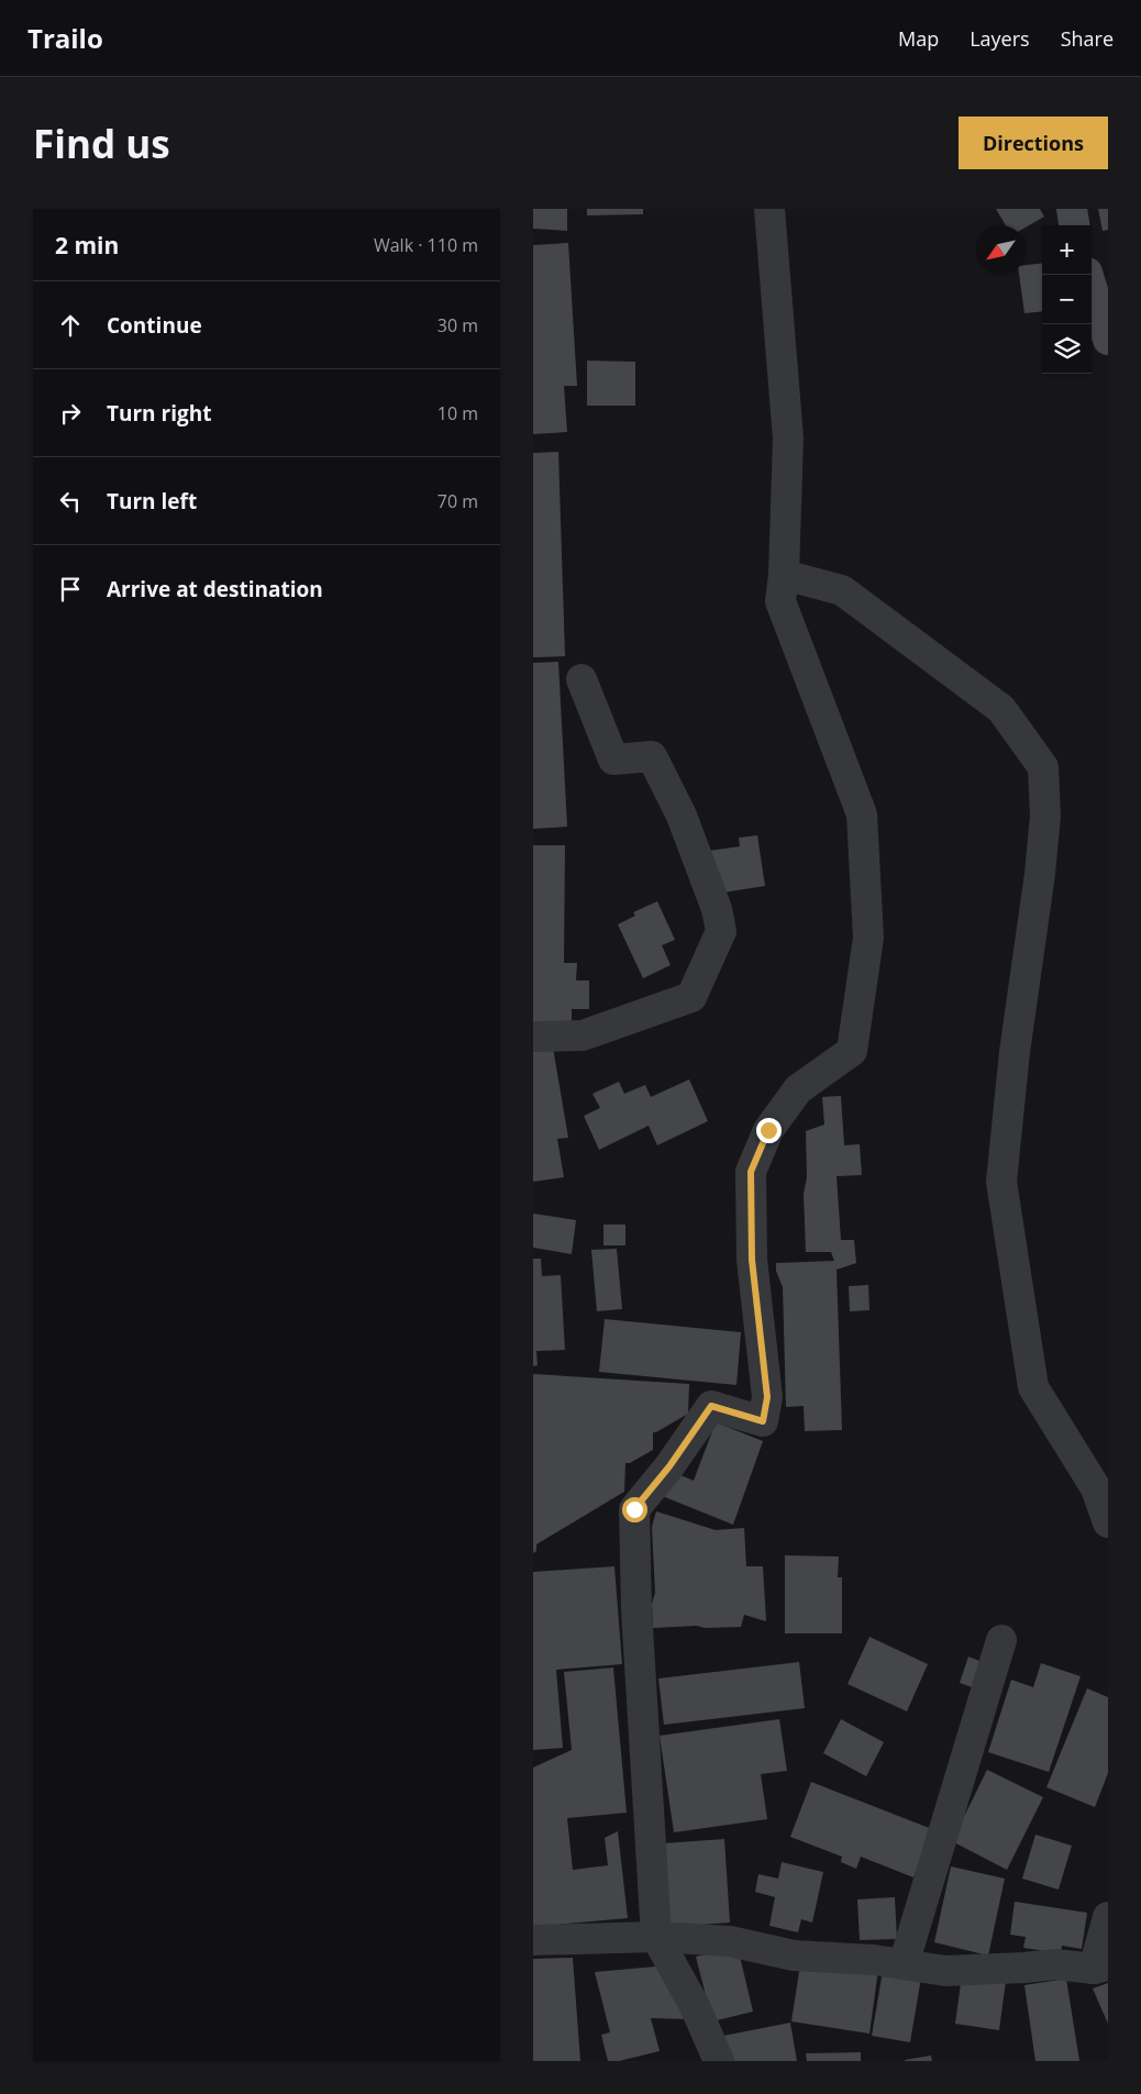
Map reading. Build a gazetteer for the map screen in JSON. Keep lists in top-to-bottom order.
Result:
{
  "north": "bottom left",
  "page": {
    "header": "Trailo",
    "nav": ["Map", "Layers", "Share"],
    "buttons": "Directions",
    "title": "Find us",
    "heading": ["2 min", "Walk · 110 m"],
    "map_buttons": ["+", "−"],
    "list": [
      ["Continue", "30 m"],
      ["Turn right", "10 m"],
      ["Turn left", "70 m"],
      "Arrive at destination"
    ]
  }
}
